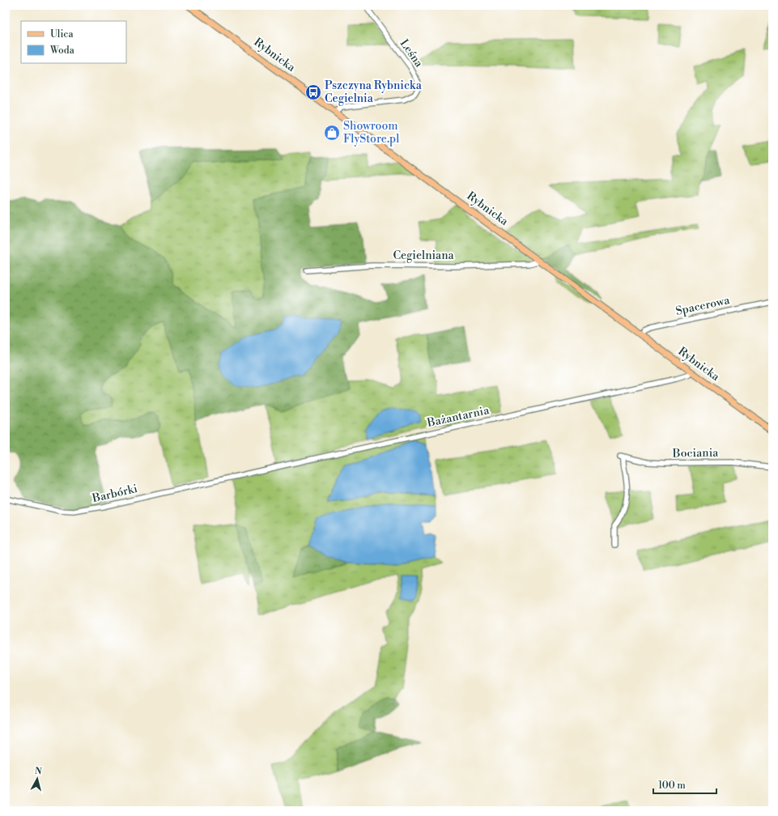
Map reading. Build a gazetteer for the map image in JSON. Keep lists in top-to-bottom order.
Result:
{
  "streets": {
    "main road": ["Rybnicka"],
    "street": [
      "Leśna",
      "Cegielniana",
      "Spacerowa",
      "Bażantarnia",
      "Bociania",
      "Barbórki"
    ]
  },
  "crossings": [
    ["Leśna", "Rybnicka"],
    ["Rybnicka", "Cegielniana"],
    ["Rybnicka", "Spacerowa"],
    ["Rybnicka", "Bażantarnia"],
    ["Bażantarnia", "Barbórki"]
  ],
  "places": {
    "bus stop": ["Pszczyna Rybnicka Cegielnia"],
    "shop": ["Showroom FlyStore.pl"]
  },
  "legend": ["Ulica", "Woda"],
  "scale_bar": "100 m",
  "north": "top"
}
